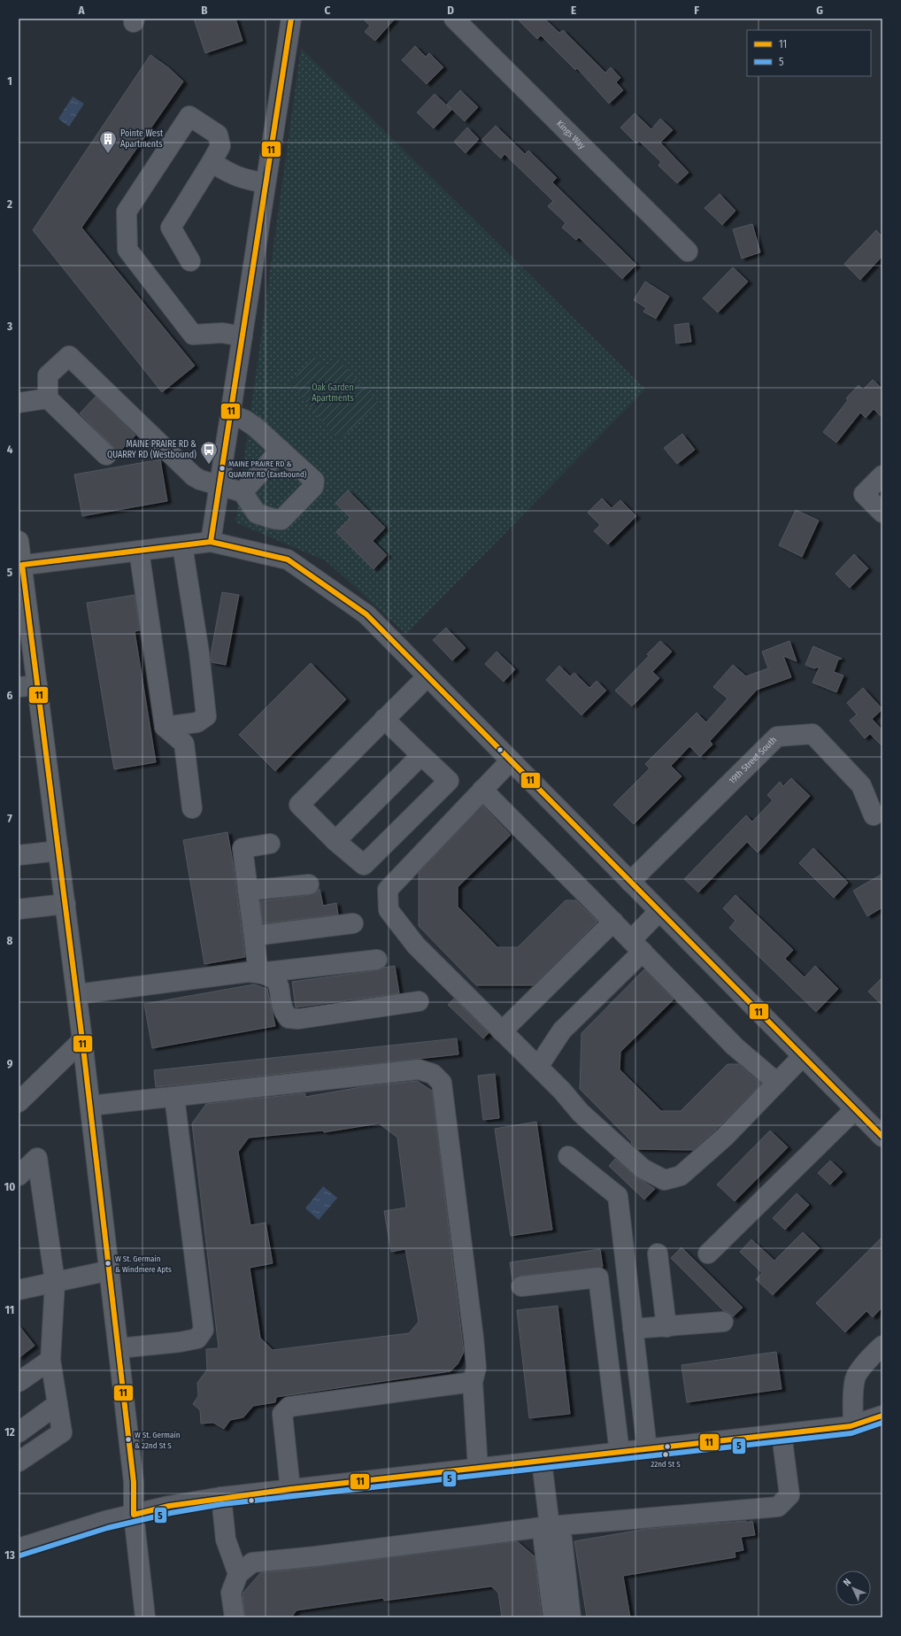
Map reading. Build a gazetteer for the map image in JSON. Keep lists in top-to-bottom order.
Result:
{
  "streets": {
    "street": ["Kings Way", "19th Street South"]
  },
  "parks": ["Oak Garden Apartments"],
  "places": {
    "building": ["Pointe West Apartments"],
    "bus stop": ["MAINE PRAIRE RD & QUARRY RD (Westbound)"],
    "other": [
      "MAINE PRAIRE RD & QUARRY RD (Eastbound)",
      "W St. Germain & Windmere Apts",
      "W St. Germain & 22nd St S",
      "22nd St S"
    ]
  },
  "lines": ["transit line 11", "transit line 5"],
  "legend": ["11", "5"],
  "north": "top left",
  "grid": {
    "columns": [
      "A",
      "B",
      "C",
      "D",
      "E",
      "F",
      "G"
    ],
    "rows": [
      "1",
      "2",
      "3",
      "4",
      "5",
      "6",
      "7",
      "8",
      "9",
      "10",
      "11",
      "12",
      "13"
    ]
  }
}
